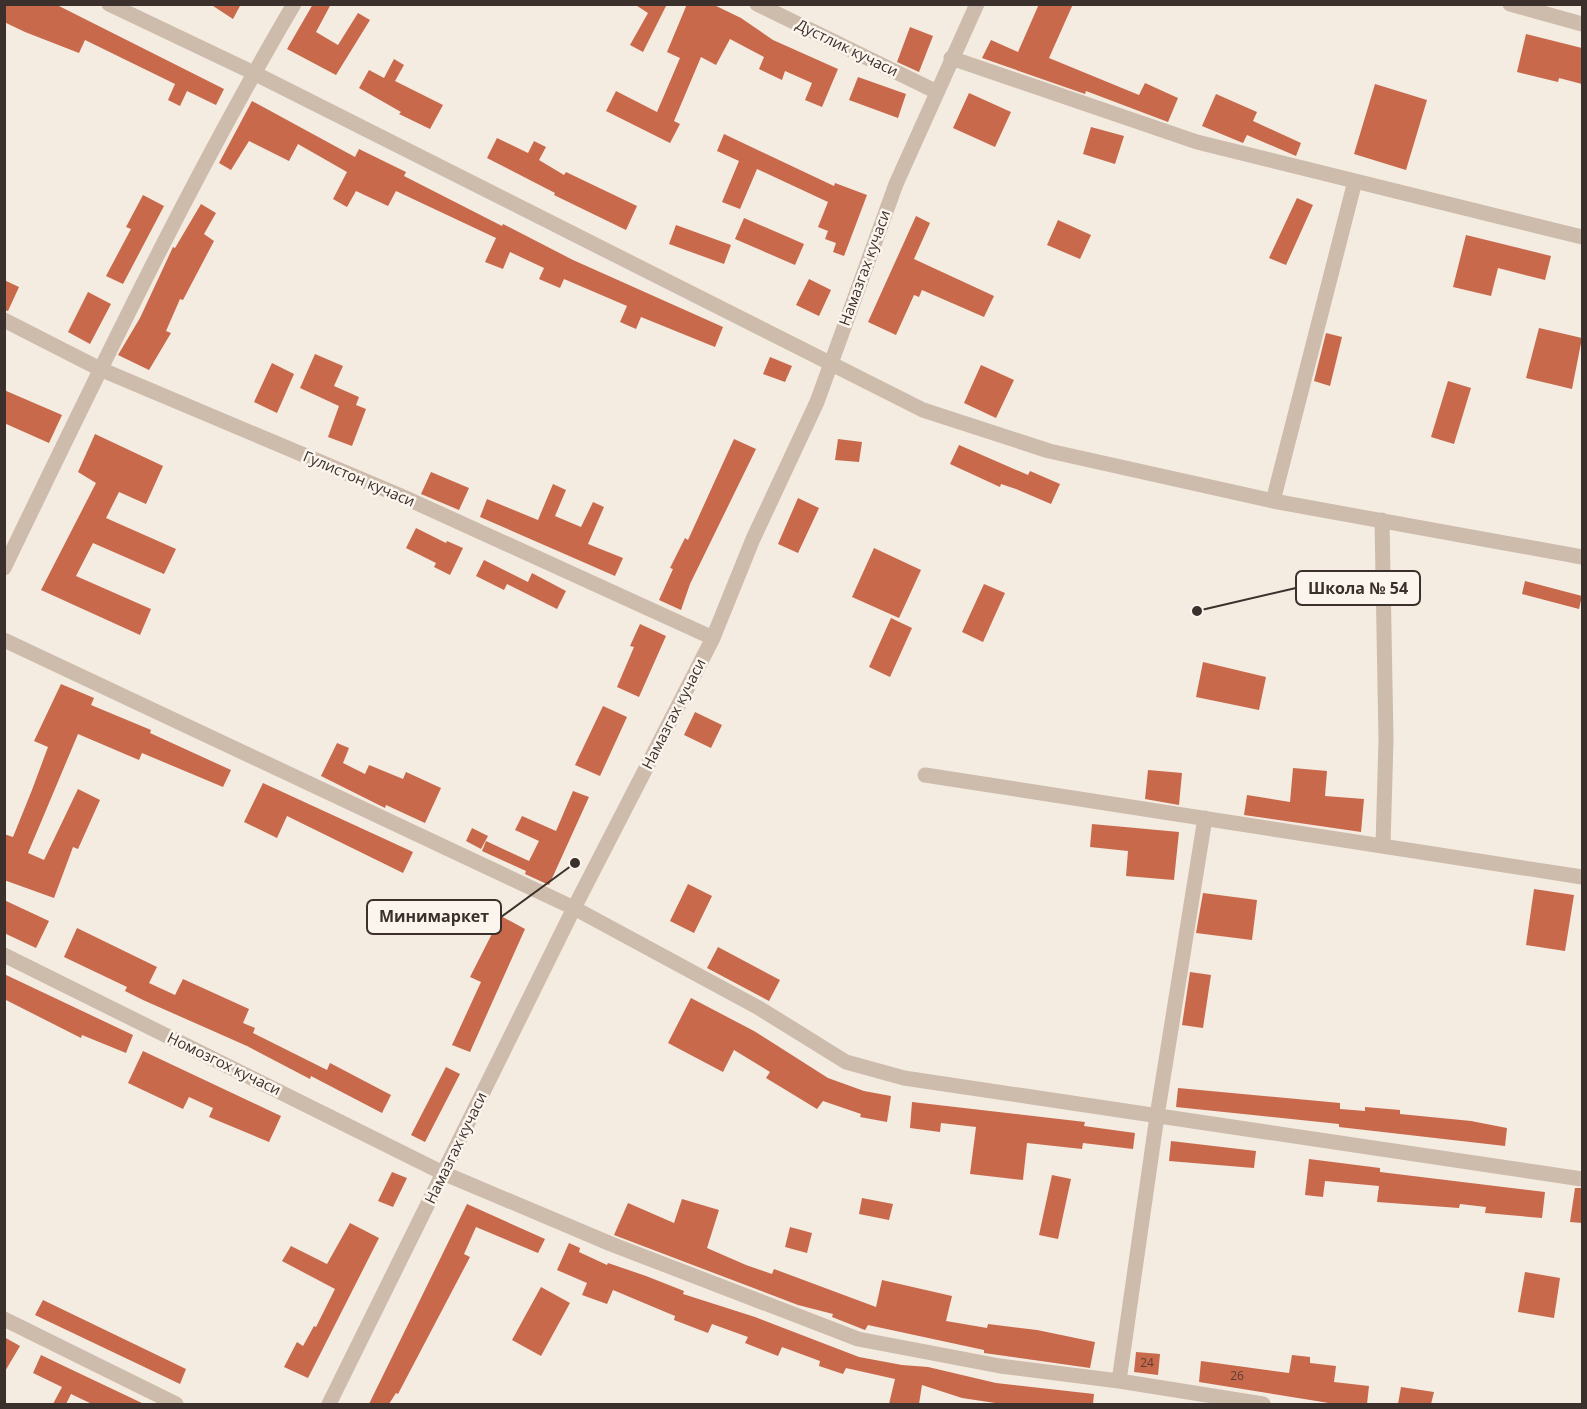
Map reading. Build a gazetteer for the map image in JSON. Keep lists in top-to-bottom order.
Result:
{
  "streets": {
    "street": [
      "Дустлик кучаси",
      "Намазгах кучаси",
      "Гулистон кучаси",
      "Номозгох кучаси"
    ]
  },
  "crossings": [
    ["Дустлик кучаси", "Намазгах кучаси"],
    ["Намазгах кучаси", "Гулистон кучаси"],
    ["Намазгах кучаси", "Номозгох кучаси"]
  ],
  "places": ["Школа № 54", "Минимаркет"],
  "house_numbers": ["24", "26"]
}
